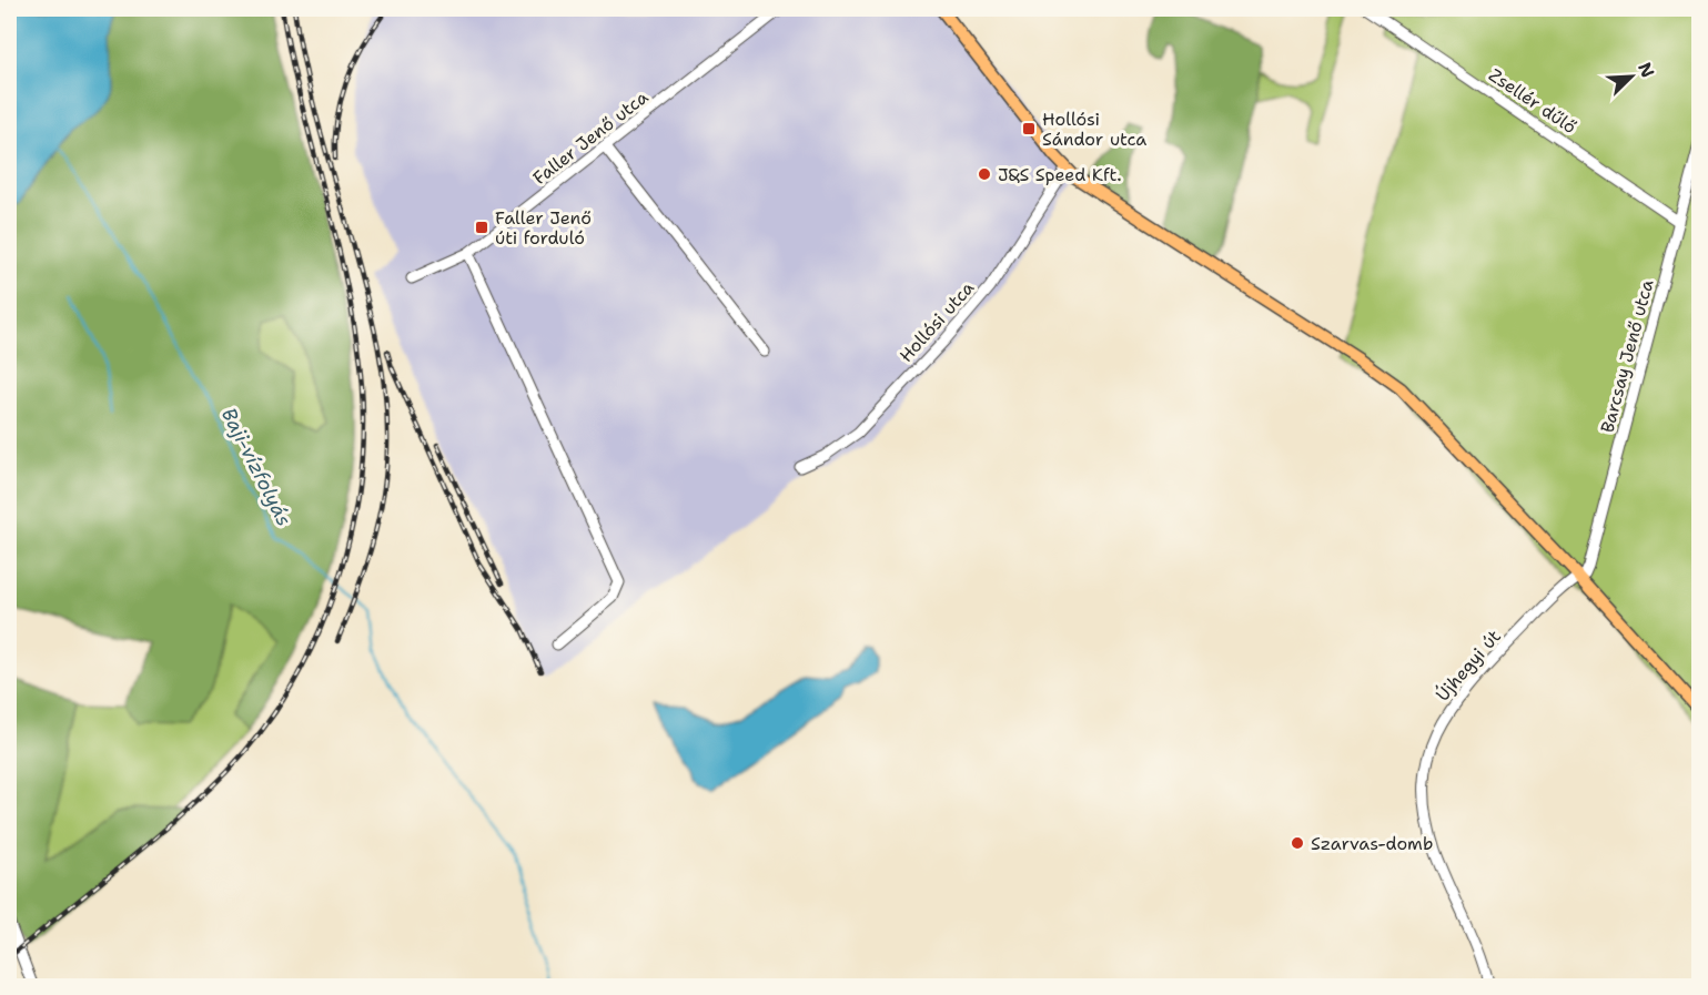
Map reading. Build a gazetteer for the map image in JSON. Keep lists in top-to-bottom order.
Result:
{
  "streets": {
    "street": [
      "Zsellér dűlő",
      "Faller Jenő utca",
      "Hollósi utca",
      "Barcsay Jenő utca",
      "Újhegyi út"
    ]
  },
  "crossings": [
    ["Zsellér dűlő", "Barcsay Jenő utca"],
    ["Barcsay Jenő utca", "Újhegyi út"]
  ],
  "water": ["Baji-vízfolyás"],
  "places": {
    "transit": ["Hollósi Sándor utca", "Faller Jenő úti forduló"],
    "other": ["J&S Speed Kft.", "Szarvas-domb"]
  },
  "north": "top right"
}
